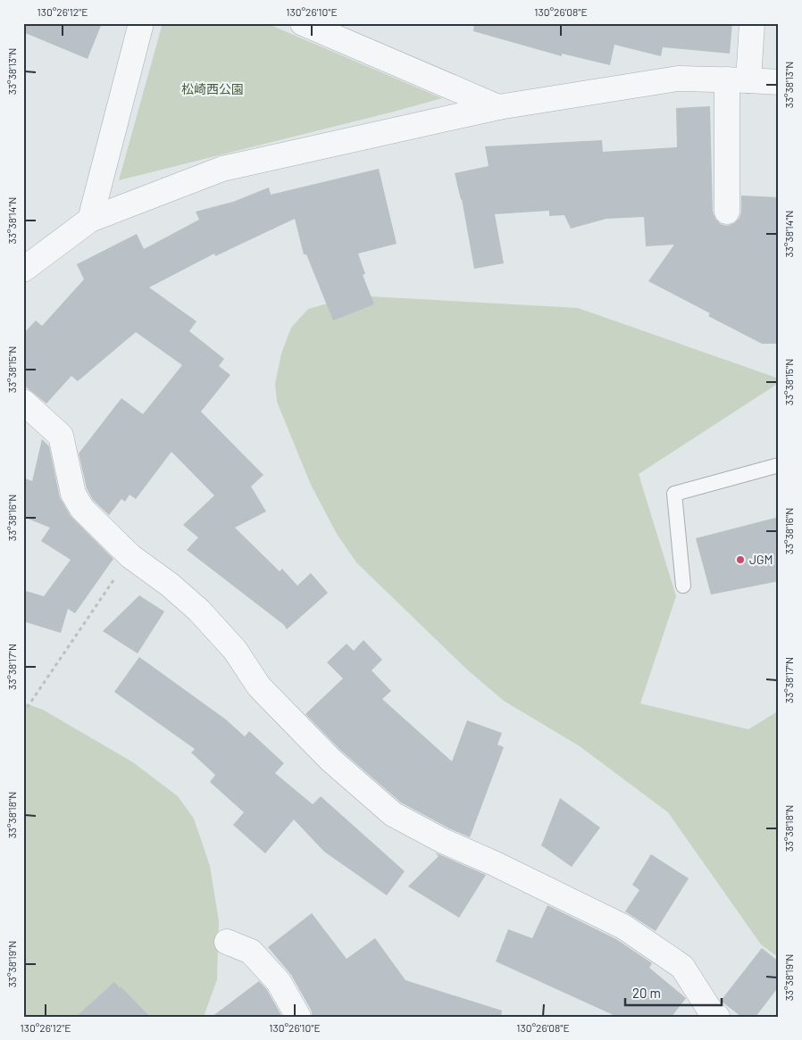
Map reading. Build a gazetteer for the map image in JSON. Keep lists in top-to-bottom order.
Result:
{
  "parks": ["松崎西公園"],
  "places": ["JGM"],
  "scale_bar": "20 m",
  "coordinates": [
    "130°26'12\"E",
    "130°26'10\"E",
    "130°26'08\"E",
    "33°38'13\"N",
    "33°38'14\"N",
    "33°38'15\"N",
    "33°38'16\"N",
    "33°38'17\"N",
    "33°38'18\"N",
    "33°38'19\"N"
  ]
}
